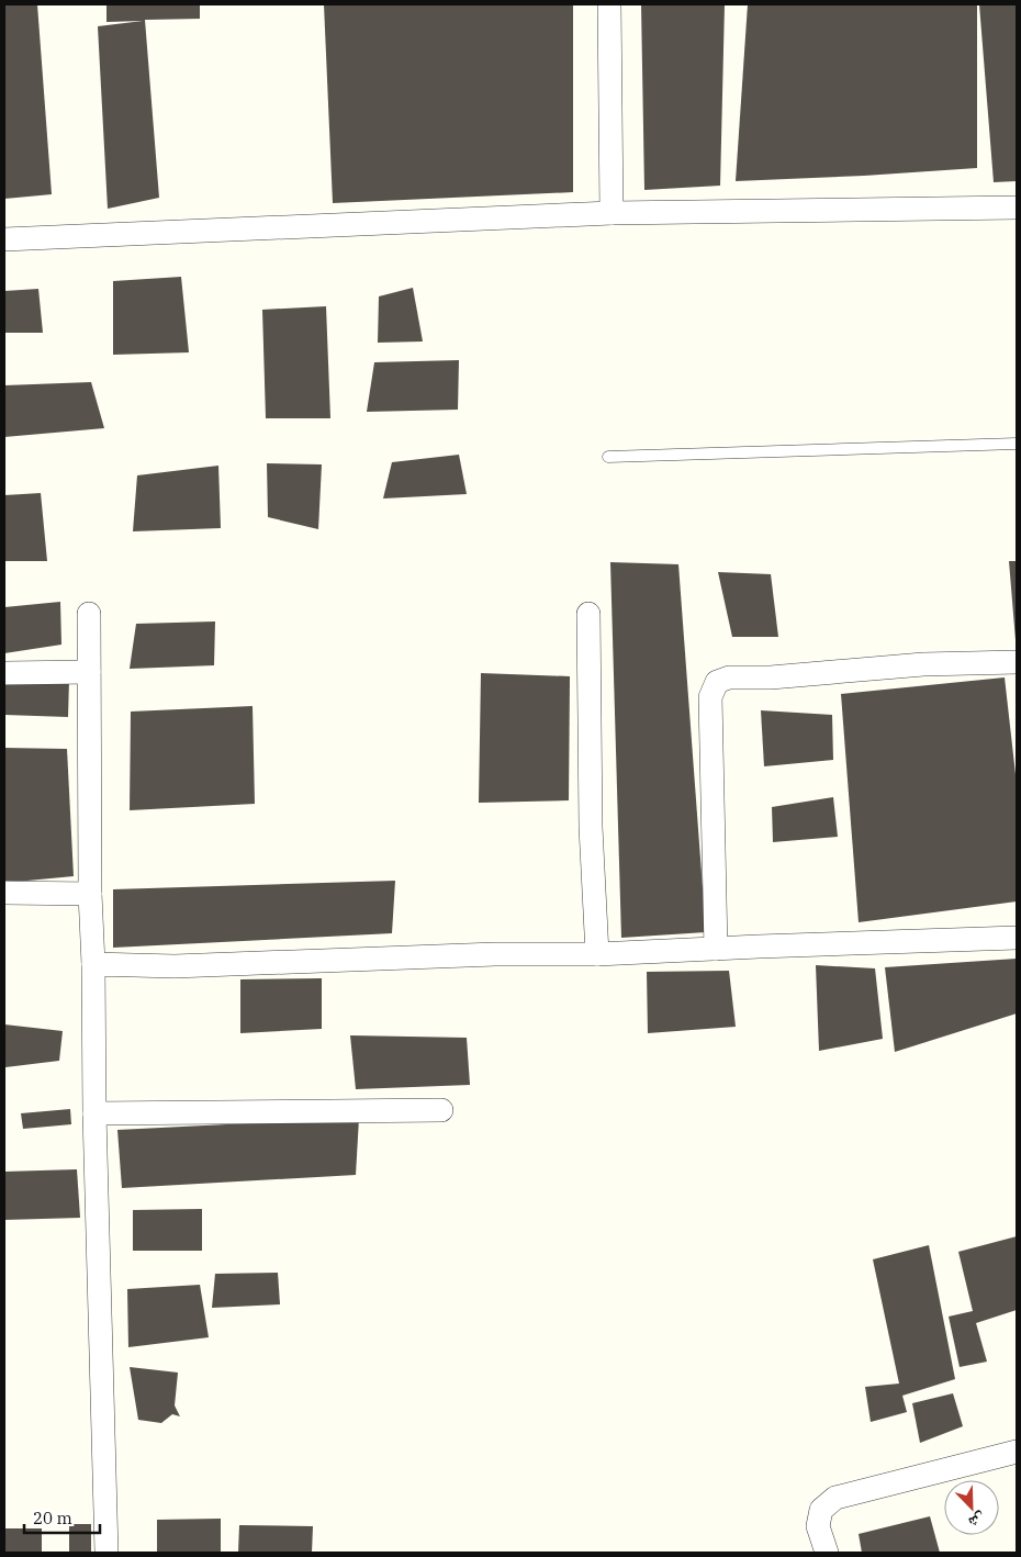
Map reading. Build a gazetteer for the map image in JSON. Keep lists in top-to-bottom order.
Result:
{
  "scale_bar": "20 m",
  "north": "bottom right"
}
